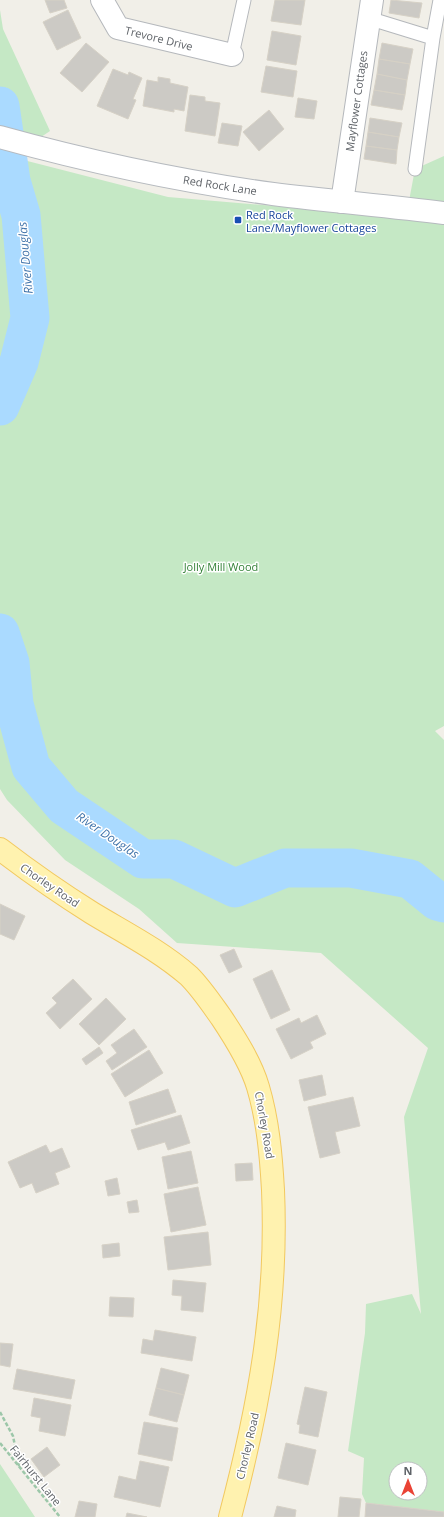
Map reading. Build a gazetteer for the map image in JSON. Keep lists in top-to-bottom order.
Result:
{
  "streets": {
    "main road": [
      "Trevore Drive",
      "Mayflower Cottages",
      "Red Rock Lane",
      "Chorley Road"
    ],
    "path": ["Fairhurst Lane"]
  },
  "crossings": [
    ["Mayflower Cottages", "Red Rock Lane"]
  ],
  "water": ["River Douglas"],
  "parks": ["Jolly Mill Wood"],
  "places": {
    "transit": ["Red Rock Lane/Mayflower Cottages"]
  },
  "north": "top"
}
